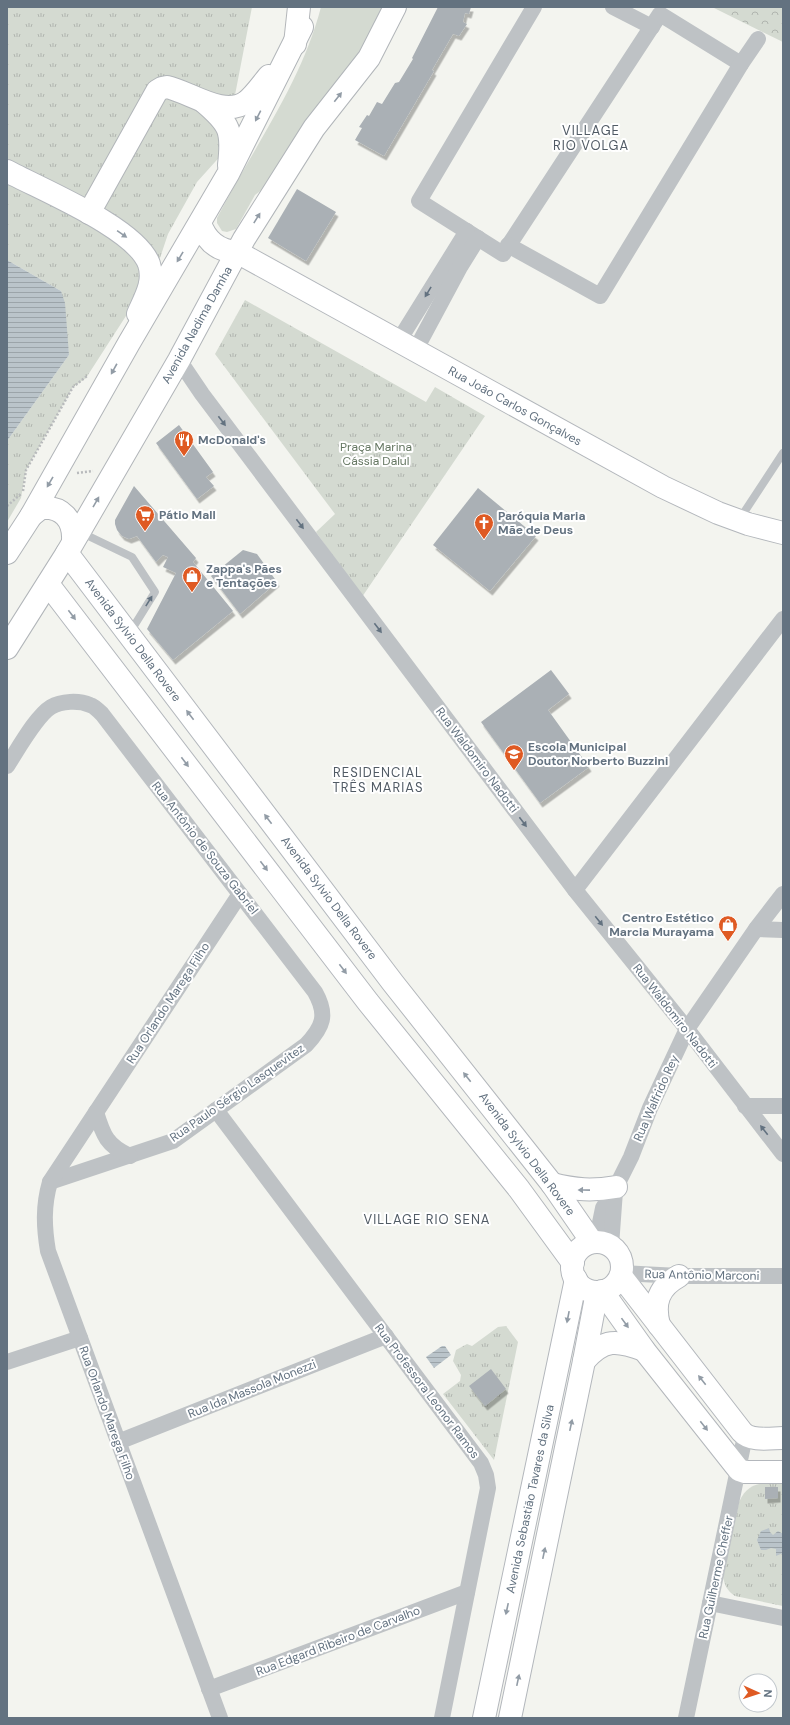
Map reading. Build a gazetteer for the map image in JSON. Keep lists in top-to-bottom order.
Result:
{
  "streets": {
    "main road": [
      "Avenida Nadima Damha",
      "Rua João Carlos Gonçalves",
      "Avenida Sylvio Della Rovere",
      "Avenida Sebastião Tavares da Silva"
    ],
    "street": [
      "Rua Waldomiro Nadotti",
      "Rua Antônio de Souza Gabriel",
      "Rua Orlando Marega Filho",
      "Rua Paulo Sérgio Lasquevitez",
      "Rua Walfrido Rey",
      "Rua Antônio Marconi",
      "Rua Ida Massola Monezzi",
      "Rua Professora Leonor Ramos",
      "Rua Guilherme Cheffer",
      "Rua Edgard Ribeiro de Carvalho"
    ]
  },
  "crossings": [
    ["Avenida Nadima Damha", "Rua João Carlos Gonçalves"],
    ["Avenida Nadima Damha", "Avenida Sylvio Della Rovere"],
    ["Avenida Nadima Damha", "Rua Waldomiro Nadotti"],
    ["Avenida Sylvio Della Rovere", "Rua Walfrido Rey"],
    ["Avenida Sylvio Della Rovere", "Rua Antônio Marconi"],
    ["Avenida Sylvio Della Rovere", "Avenida Sebastião Tavares da Silva"],
    ["Rua Waldomiro Nadotti", "Rua Walfrido Rey"],
    ["Rua Antônio de Souza Gabriel", "Rua Orlando Marega Filho"],
    ["Rua Antônio de Souza Gabriel", "Rua Paulo Sérgio Lasquevitez"],
    ["Rua Orlando Marega Filho", "Rua Paulo Sérgio Lasquevitez"],
    ["Rua Orlando Marega Filho", "Rua Ida Massola Monezzi"],
    ["Rua Orlando Marega Filho", "Rua Edgard Ribeiro de Carvalho"],
    ["Rua Paulo Sérgio Lasquevitez", "Rua Professora Leonor Ramos"],
    ["Rua Walfrido Rey", "Rua Antônio Marconi"],
    ["Rua Walfrido Rey", "Avenida Sebastião Tavares da Silva"],
    ["Rua Antônio Marconi", "Avenida Sebastião Tavares da Silva"],
    ["Rua Ida Massola Monezzi", "Rua Professora Leonor Ramos"],
    ["Rua Professora Leonor Ramos", "Rua Edgard Ribeiro de Carvalho"]
  ],
  "one_way": ["Rua Waldomiro Nadotti"],
  "districts": ["VILLAGE RIO VOLGA", "RESIDENCIAL TRÊS MARIAS", "VILLAGE RIO SENA"],
  "parks": ["Praça Marina Cássia Dalul"],
  "places": {
    "restaurant": ["McDonald's"],
    "supermarket": ["Pátio Mall"],
    "church": ["Paróquia Maria Mãe de Deus"],
    "shop": ["Zappa's Pães e Tentações", "Centro Estético Marcia Murayama"],
    "school or university": ["Escola Municipal Doutor Norberto Buzzini"]
  },
  "north": "right"
}
